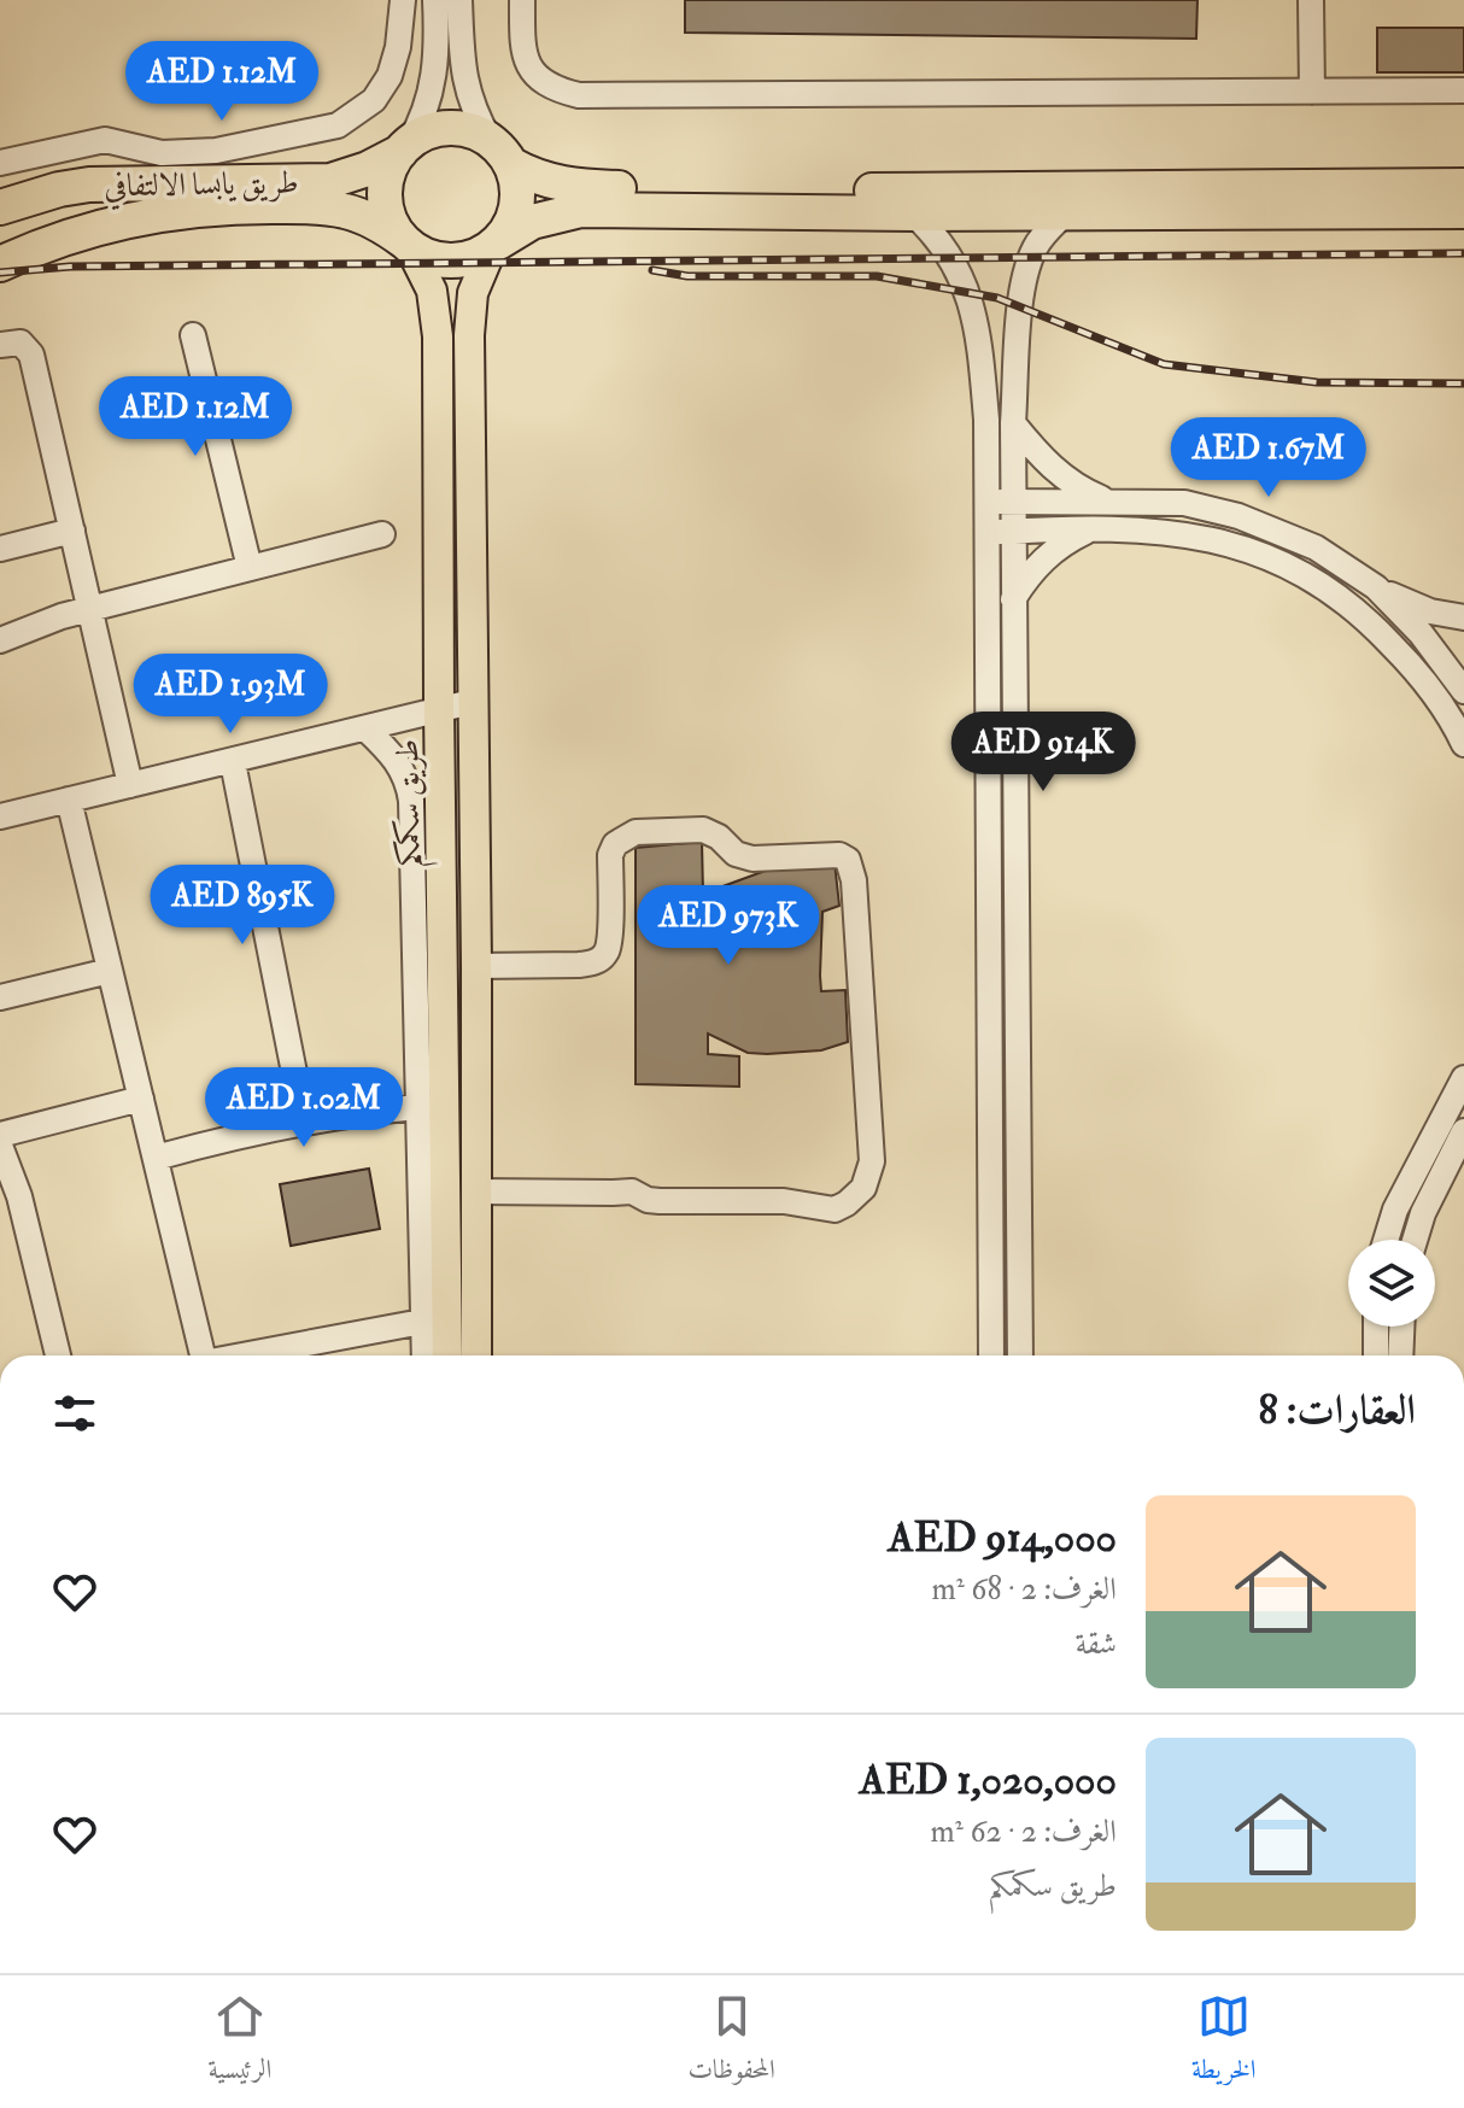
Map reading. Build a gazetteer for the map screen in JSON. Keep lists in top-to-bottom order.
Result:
{
  "streets": {
    "highway": ["طريق يابسا الالتفافي"],
    "main road": ["طريق سكمكم"]
  },
  "crossings": [
    ["طريق يابسا الالتفافي", "طريق سكمكم"]
  ],
  "page": {
    "price": [
      "AED 1.12M",
      "AED 1.12M",
      "AED 1.67M",
      "AED 1.93M",
      "AED 914K",
      "AED 895K",
      "AED 973K",
      "AED 1.02M"
    ],
    "heading": "العقارات: 8",
    "list": [
      {
        "name": "AED 914,000",
        "note": "الغرف: 2 · 68 m² · شقة"
      },
      {
        "name": "AED 1,020,000",
        "note": "الغرف: 2 · 62 m² · طريق سكمكم"
      }
    ],
    "tabs": ["الخريطة", "المحفوظات", "الرئيسية"]
  }
}
